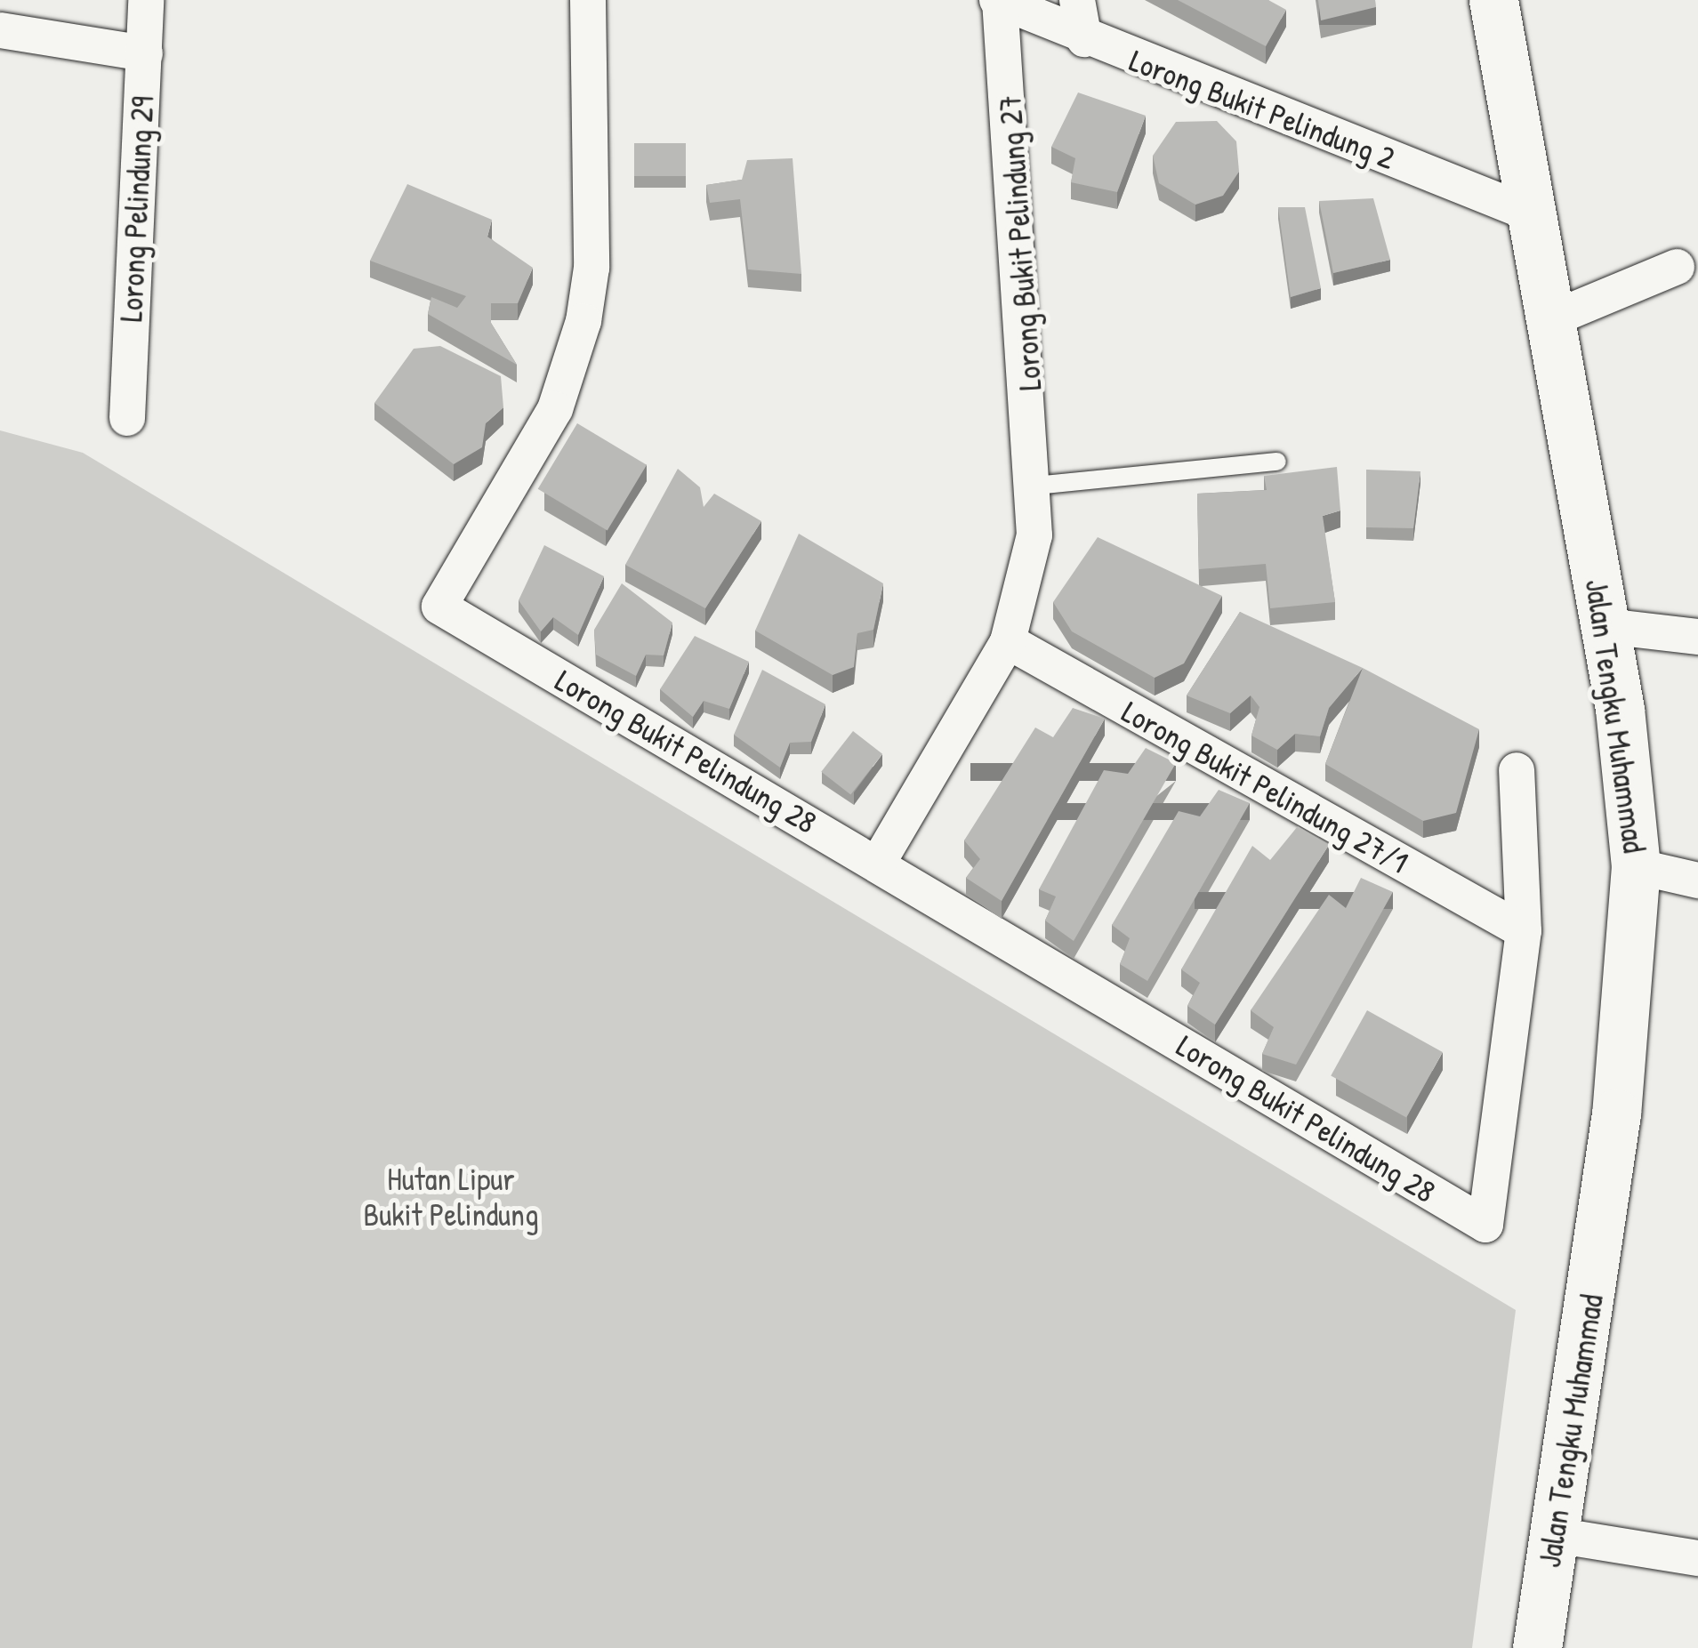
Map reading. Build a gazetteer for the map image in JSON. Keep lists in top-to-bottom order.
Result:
{
  "streets": {
    "main road": ["Jalan Tengku Muhammad"],
    "street": [
      "Lorong Bukit Pelindung 2",
      "Lorong Pelindung 29",
      "Lorong Bukit Pelindung 27",
      "Lorong Bukit Pelindung 28",
      "Lorong Bukit Pelindung 27/1"
    ]
  },
  "crossings": [
    ["Lorong Bukit Pelindung 2", "Lorong Bukit Pelindung 27"],
    ["Lorong Bukit Pelindung 2", "Jalan Tengku Muhammad"],
    ["Lorong Bukit Pelindung 27", "Lorong Bukit Pelindung 28"],
    ["Lorong Bukit Pelindung 27", "Lorong Bukit Pelindung 27/1"],
    ["Lorong Bukit Pelindung 28", "Lorong Bukit Pelindung 27/1"]
  ],
  "parks": ["Hutan Lipur Bukit Pelindung"]
}
